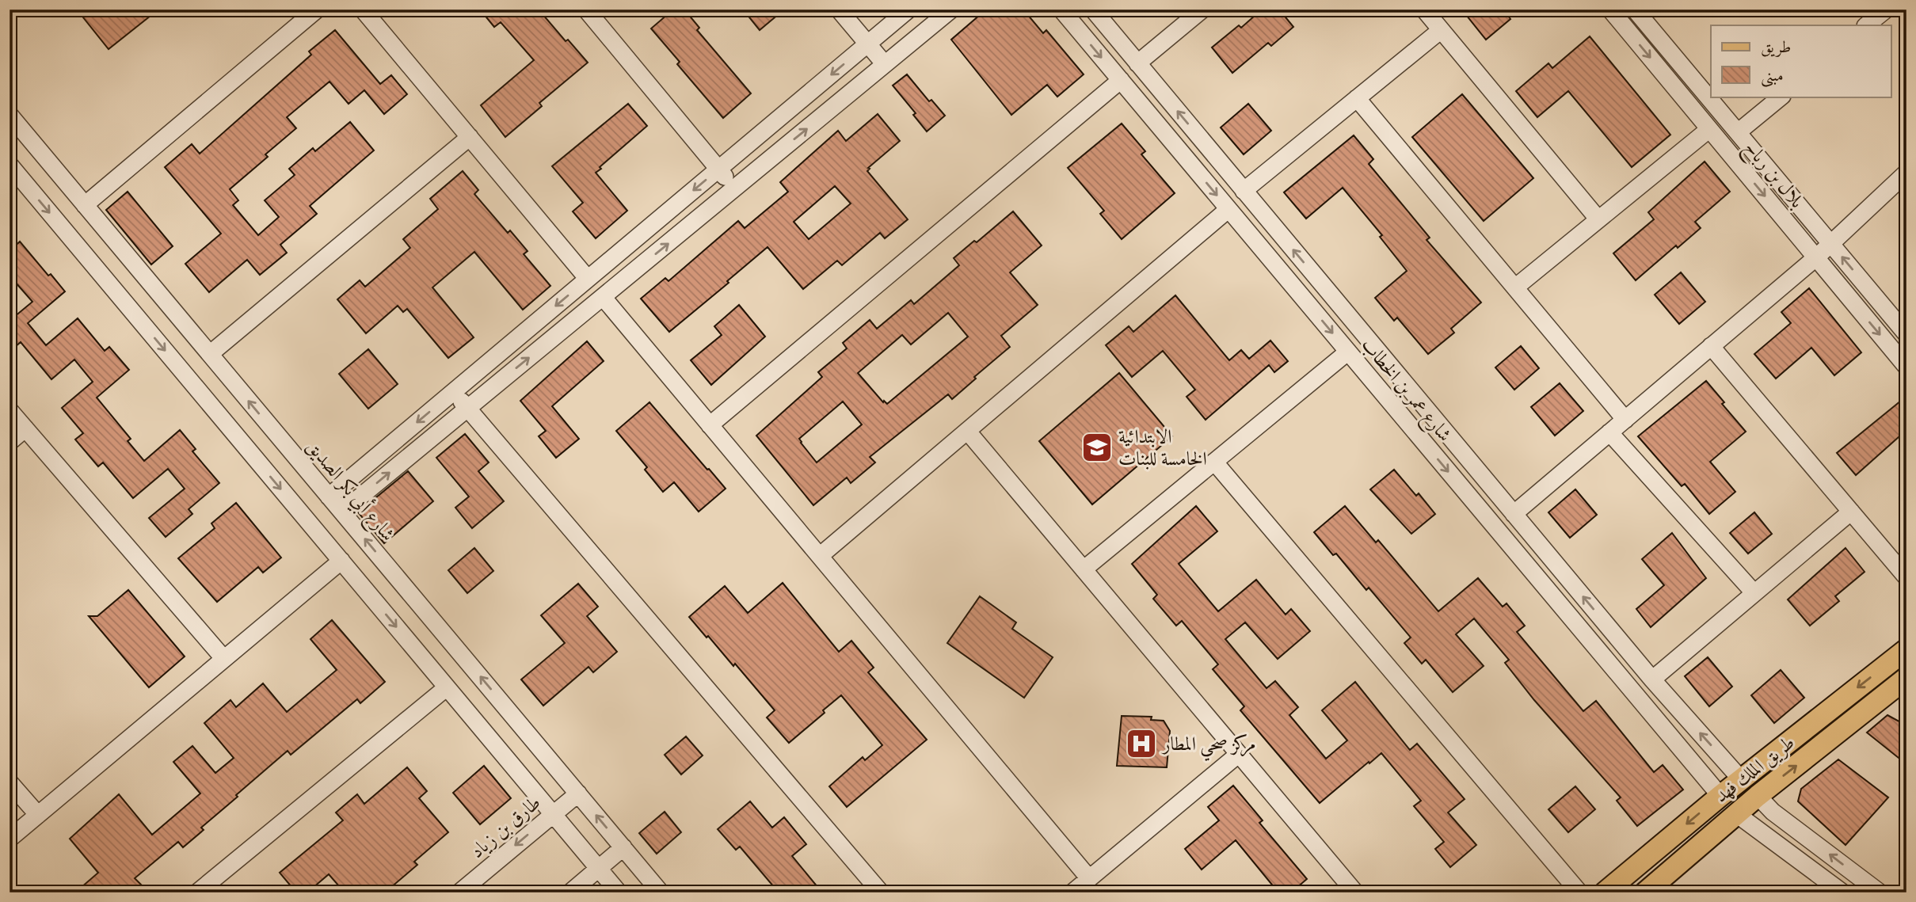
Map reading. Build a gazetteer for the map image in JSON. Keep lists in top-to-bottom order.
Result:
{
  "streets": {
    "main road": ["طريق الملك فهد"],
    "street": [
      "بلال بن رباح",
      "شارع عمر بن الخطاب",
      "شارع أبي بكر الصديق",
      "طارق بن زياد"
    ]
  },
  "crossings": [
    ["شارع عمر بن الخطاب", "طريق الملك فهد"],
    ["شارع أبي بكر الصديق", "طارق بن زياد"]
  ],
  "places": {
    "school or university": ["الابتدائية الخامسة للبنات"],
    "hospital": ["مركز صحي المطار"]
  },
  "legend": ["طريق", "مبنى"]
}
